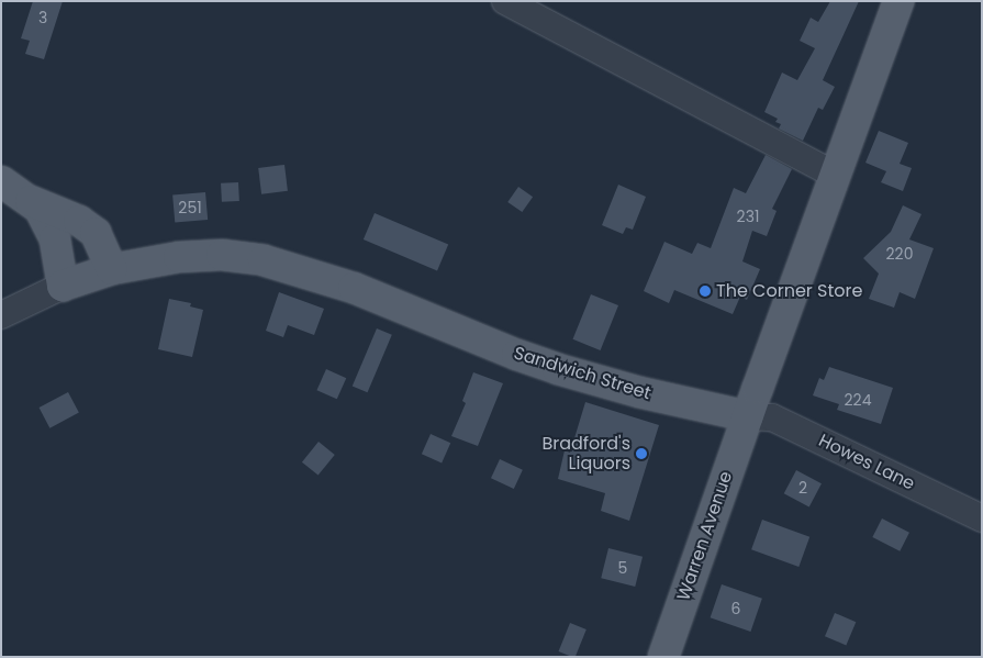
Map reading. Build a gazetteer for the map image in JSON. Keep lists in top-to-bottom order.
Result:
{
  "streets": {
    "main road": ["Sandwich Street", "Warren Avenue"],
    "street": ["Howes Lane"]
  },
  "crossings": [
    ["Sandwich Street", "Howes Lane"],
    ["Sandwich Street", "Warren Avenue"],
    ["Howes Lane", "Warren Avenue"]
  ],
  "places": ["The Corner Store", "Bradford's Liquors"],
  "house_numbers": [
    "3",
    "251",
    "231",
    "220",
    "224",
    "2",
    "5",
    "6"
  ]
}
